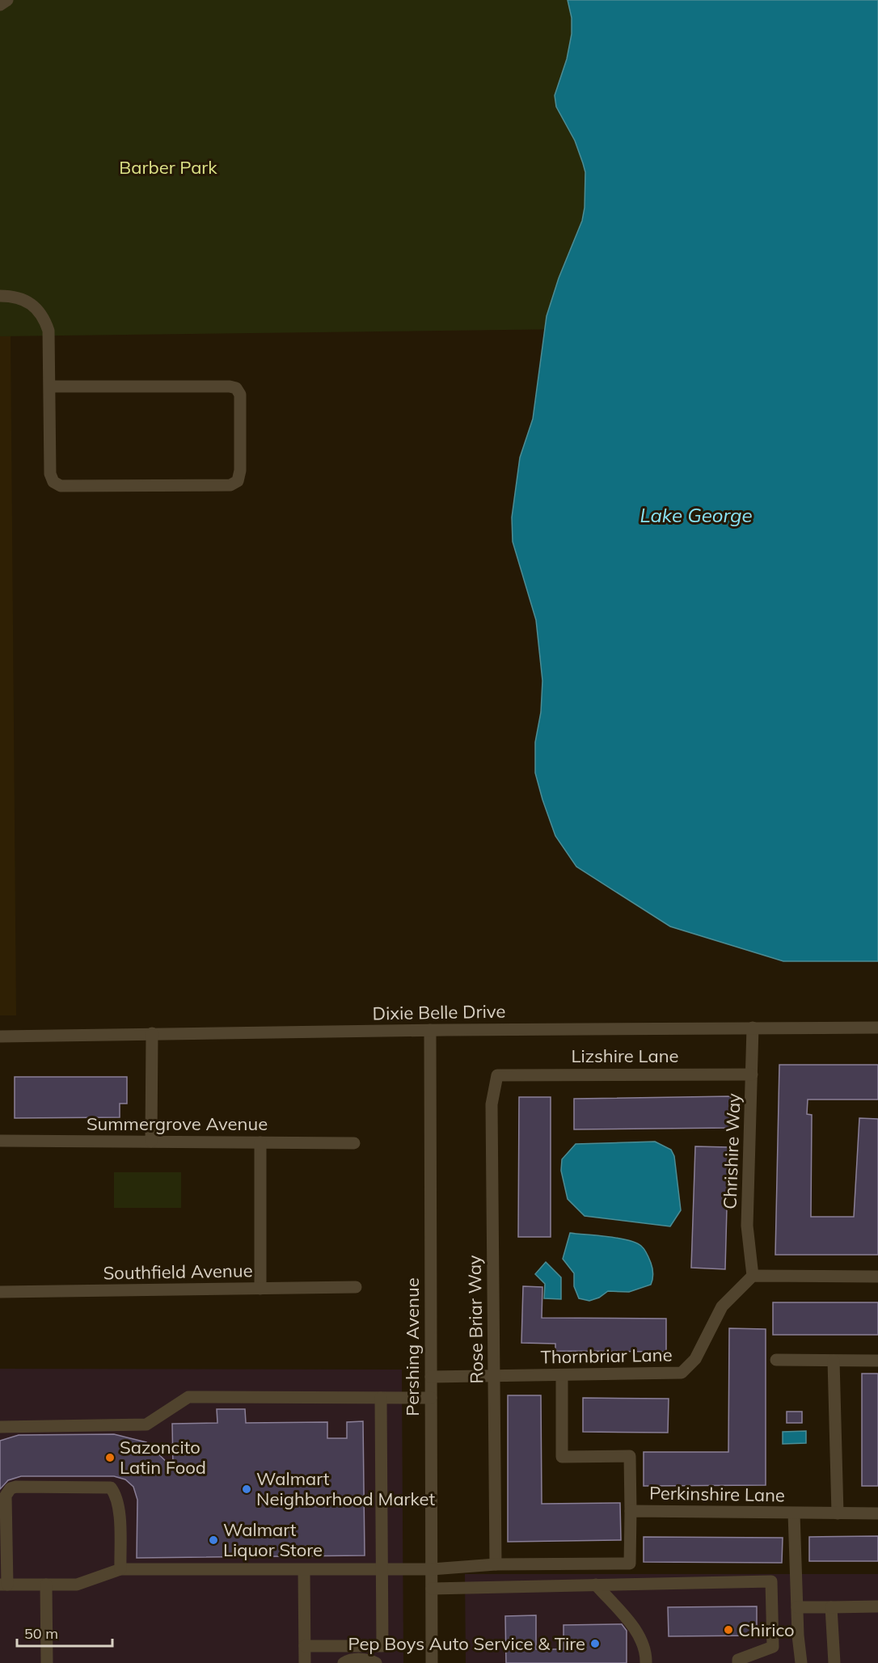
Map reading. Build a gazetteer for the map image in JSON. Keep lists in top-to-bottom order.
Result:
{
  "streets": {
    "street": [
      "Dixie Belle Drive",
      "Lizshire Lane",
      "Summergrove Avenue",
      "Chrishire Way",
      "Southfield Avenue",
      "Rose Briar Way",
      "Pershing Avenue",
      "Thornbriar Lane",
      "Perkinshire Lane"
    ]
  },
  "crossings": [
    ["Dixie Belle Drive", "Chrishire Way"],
    ["Dixie Belle Drive", "Pershing Avenue"],
    ["Lizshire Lane", "Chrishire Way"],
    ["Lizshire Lane", "Rose Briar Way"],
    ["Chrishire Way", "Thornbriar Lane"],
    ["Rose Briar Way", "Thornbriar Lane"],
    ["Rose Briar Way", "Perkinshire Lane"],
    ["Pershing Avenue", "Thornbriar Lane"],
    ["Pershing Avenue", "Perkinshire Lane"]
  ],
  "water": ["Lake George"],
  "parks": ["Barber Park"],
  "places": [
    "Sazoncito Latin Food",
    "Walmart Neighborhood Market",
    "Walmart Liquor Store",
    "Chirico",
    "Pep Boys Auto Service & Tire"
  ],
  "scale_bar": "50 m"
}
